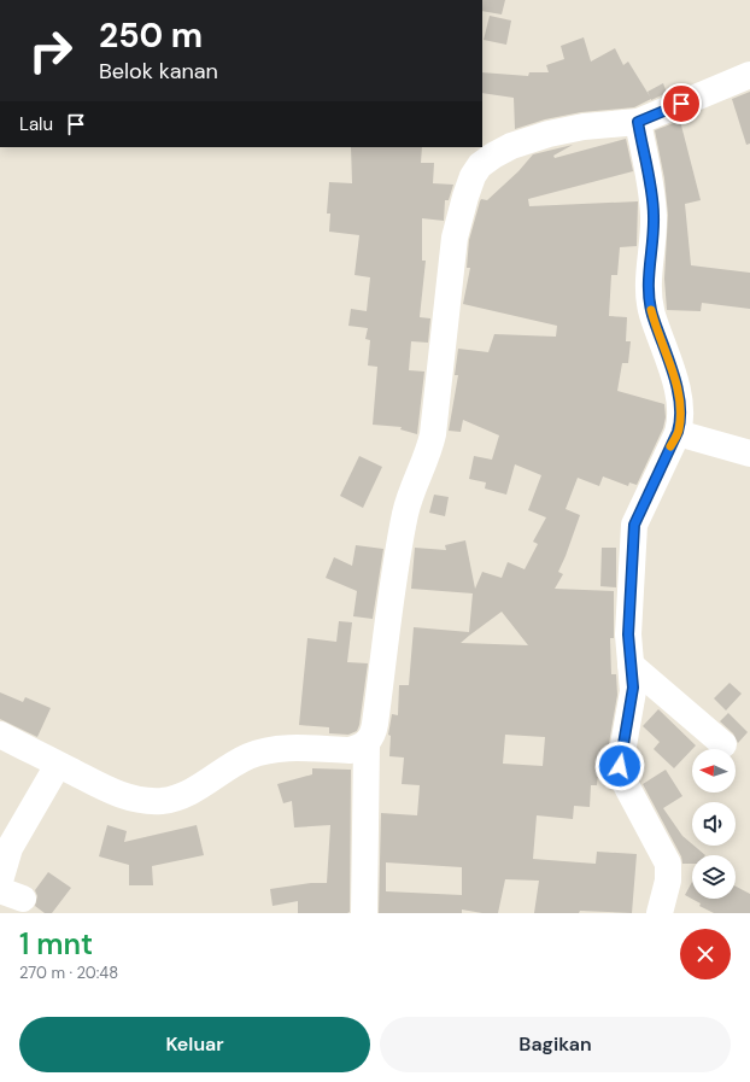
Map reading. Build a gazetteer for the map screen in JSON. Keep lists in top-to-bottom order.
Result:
{
  "north": "left",
  "page": {
    "turn": ["250 m", "Belok kanan"],
    "then": "Lalu",
    "heading": ["1 mnt", "270 m · 20:48"],
    "buttons": ["Keluar", "Bagikan"]
  }
}
